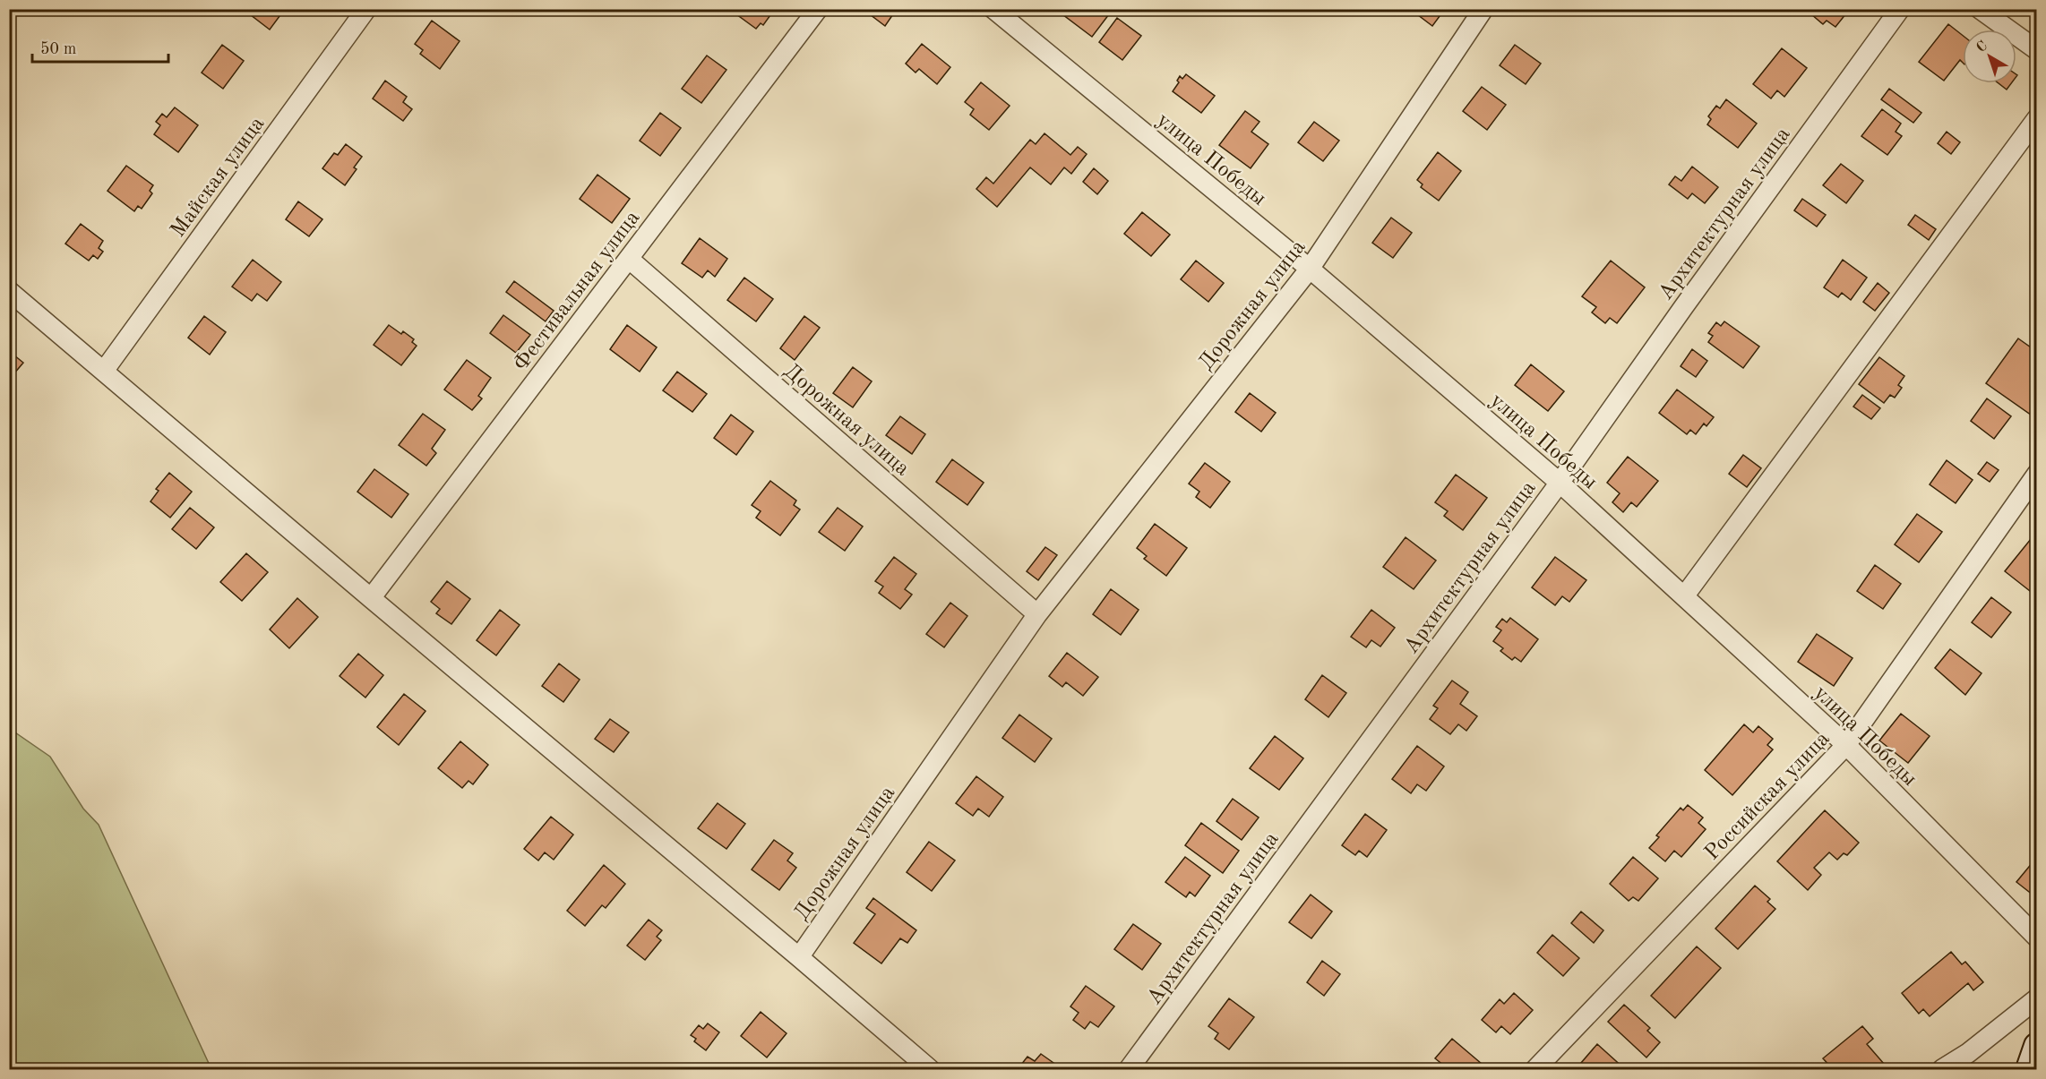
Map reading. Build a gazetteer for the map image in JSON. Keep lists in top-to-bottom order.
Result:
{
  "streets": {
    "street": [
      "улица Победы",
      "Майская улица",
      "Архитектурная улица",
      "Фестивальная улица",
      "Дорожная улица",
      "Российская улица"
    ]
  },
  "crossings": [
    ["улица Победы", "Архитектурная улица"],
    ["улица Победы", "Дорожная улица"],
    ["улица Победы", "Российская улица"],
    ["Фестивальная улица", "Дорожная улица"]
  ],
  "scale_bar": "50 m",
  "north": "top left"
}
